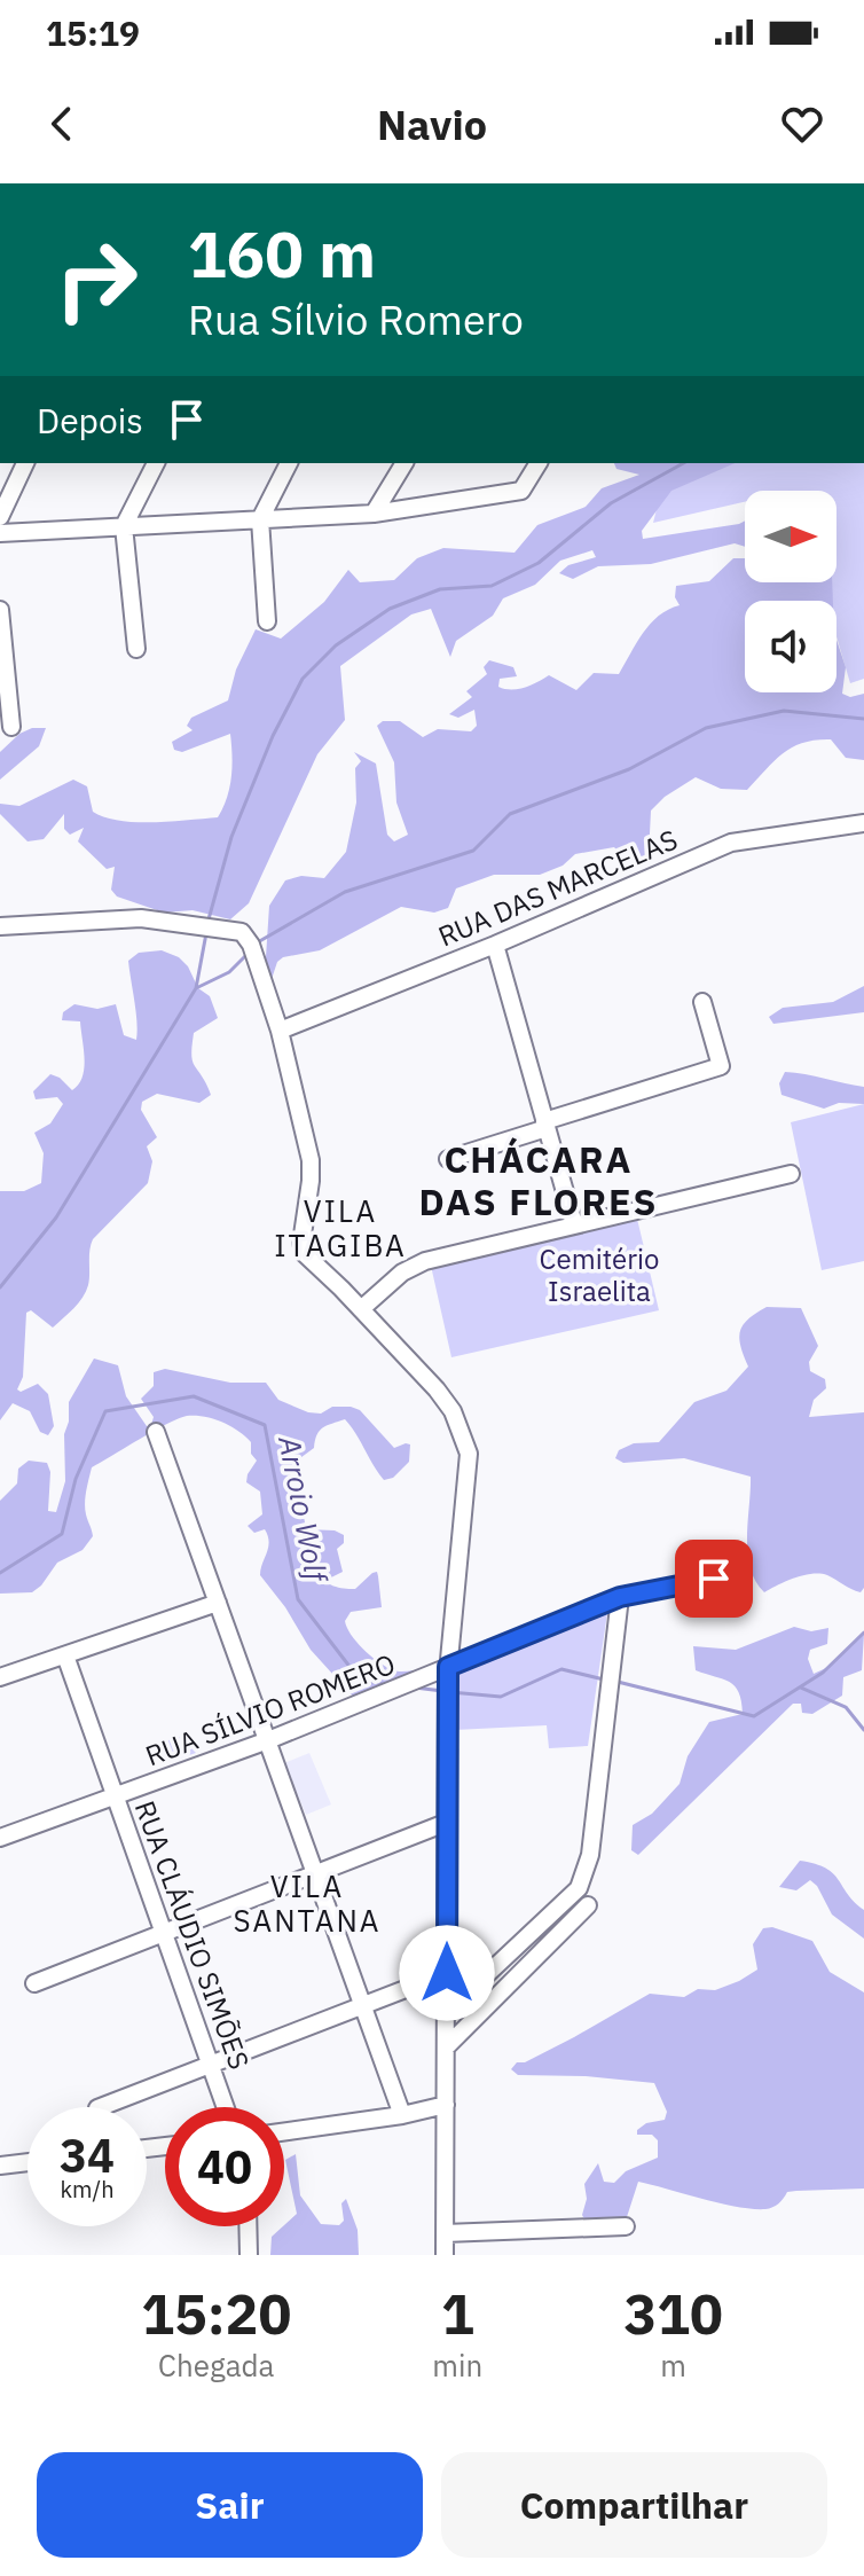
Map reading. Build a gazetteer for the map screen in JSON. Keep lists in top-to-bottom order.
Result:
{
  "streets": {
    "street": ["RUA DAS MARCELAS", "RUA SÍLVIO ROMERO", "RUA CLÁUDIO SIMÕES"]
  },
  "crossings": [
    ["RUA SÍLVIO ROMERO", "RUA CLÁUDIO SIMÕES"]
  ],
  "districts": ["CHÁCARA DAS FLORES", "VILA ITAGIBA", "VILA SANTANA"],
  "water": ["Arroio Wolf"],
  "parks": ["Cemitério Israelita"],
  "north": "right",
  "page": {
    "status": "15:19",
    "header": "Navio",
    "turn": ["160 m", "Rua Sílvio Romero"],
    "then": "Depois",
    "speed": "34 km/h",
    "limit": "40",
    "eta": [
      "15:20",
      "Chegada",
      "1",
      "min",
      "310",
      "m"
    ],
    "buttons": ["Sair", "Compartilhar"]
  }
}
